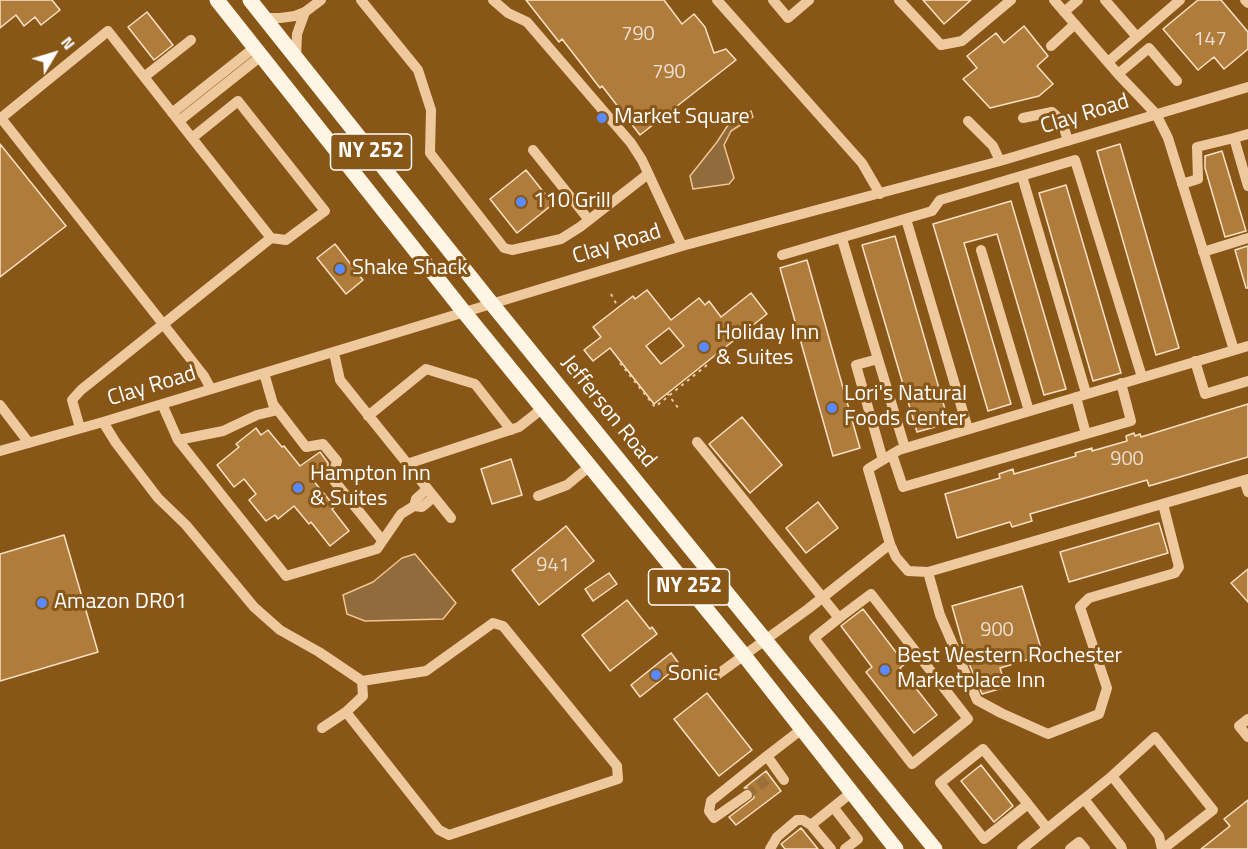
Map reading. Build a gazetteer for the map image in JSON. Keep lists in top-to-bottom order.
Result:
{
  "streets": {
    "main road": ["NY 252", "Jefferson Road"],
    "street": ["Clay Road"]
  },
  "crossings": [
    ["Clay Road", "NY 252"],
    ["Clay Road", "Jefferson Road"]
  ],
  "places": [
    "Market Square",
    "110 Grill",
    "Shake Shack",
    "Holiday Inn & Suites",
    "Lori's Natural Foods Center",
    "Hampton Inn & Suites",
    "Amazon DR01",
    "Best Western Rochester Marketplace Inn",
    "Sonic"
  ],
  "house_numbers": [
    "790",
    "147",
    "790",
    "900",
    "941",
    "900"
  ],
  "north": "top right"
}
